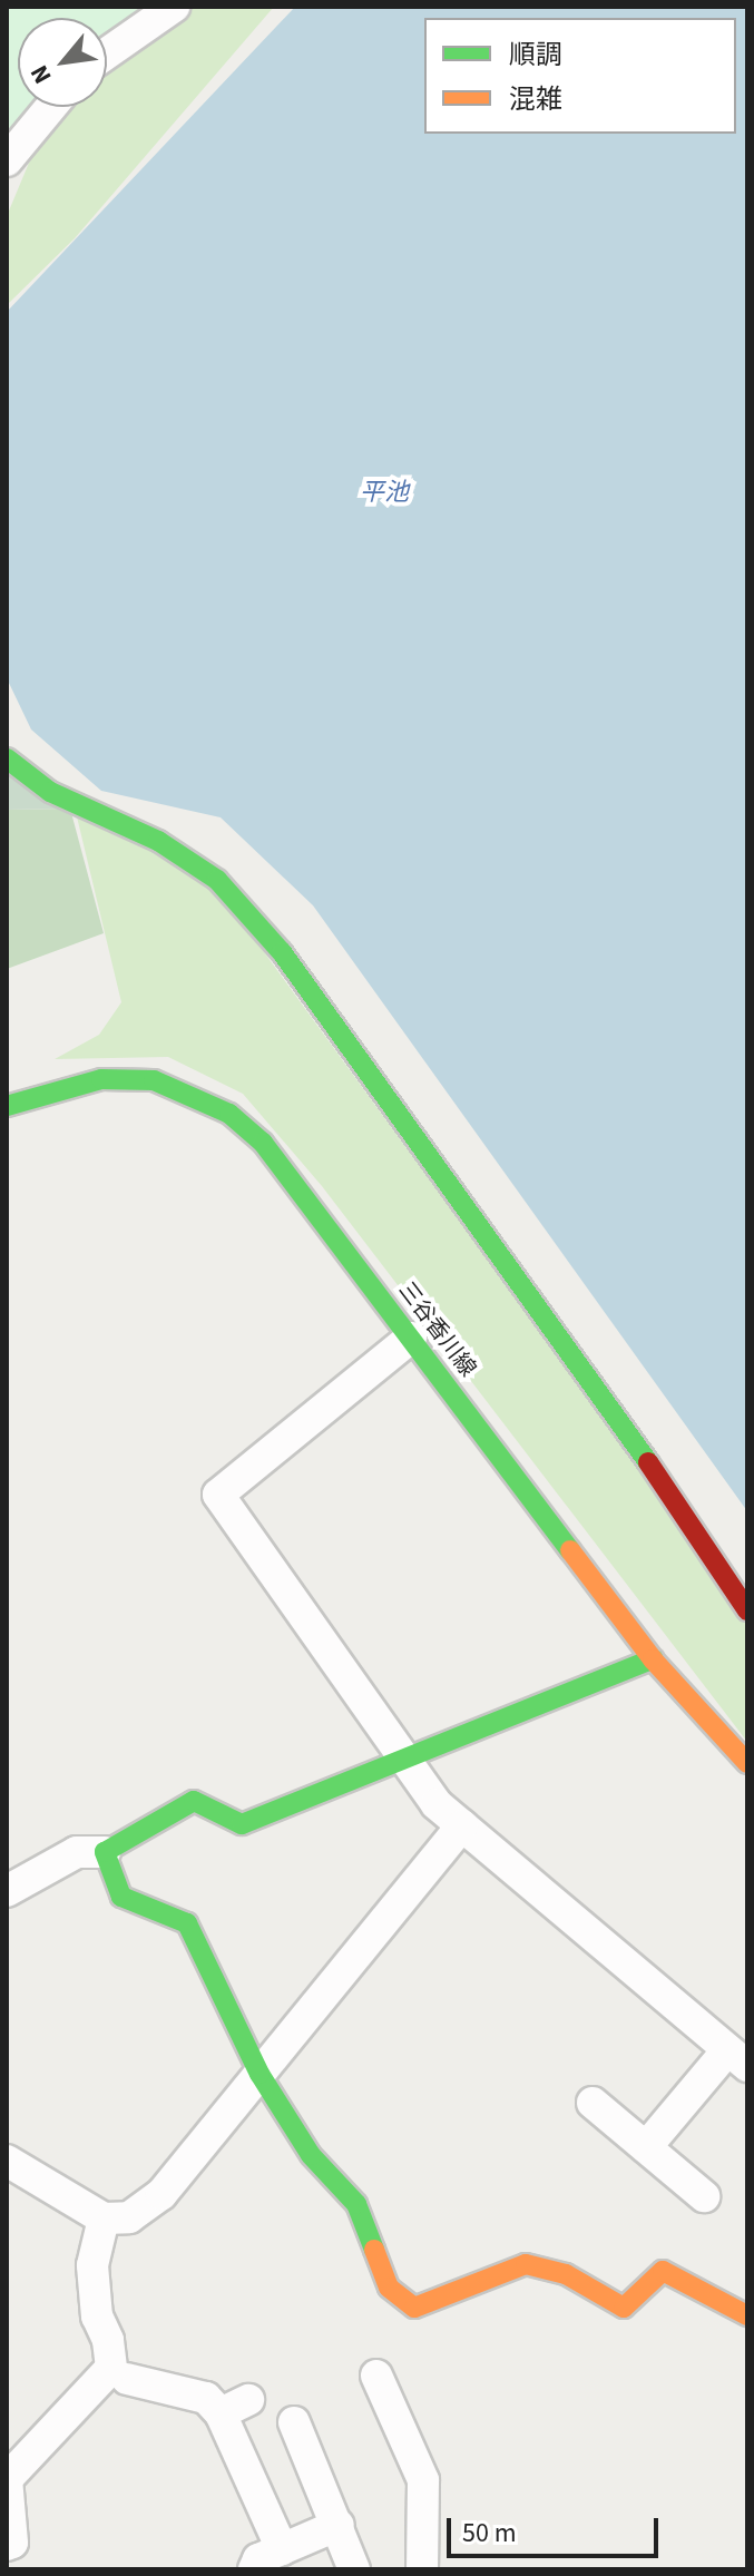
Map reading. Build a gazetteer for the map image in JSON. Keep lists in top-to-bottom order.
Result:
{
  "streets": {
    "street": ["三谷香川線"]
  },
  "water": ["平池"],
  "legend": ["順調", "混雑"],
  "scale_bar": "50 m",
  "north": "bottom left"
}
